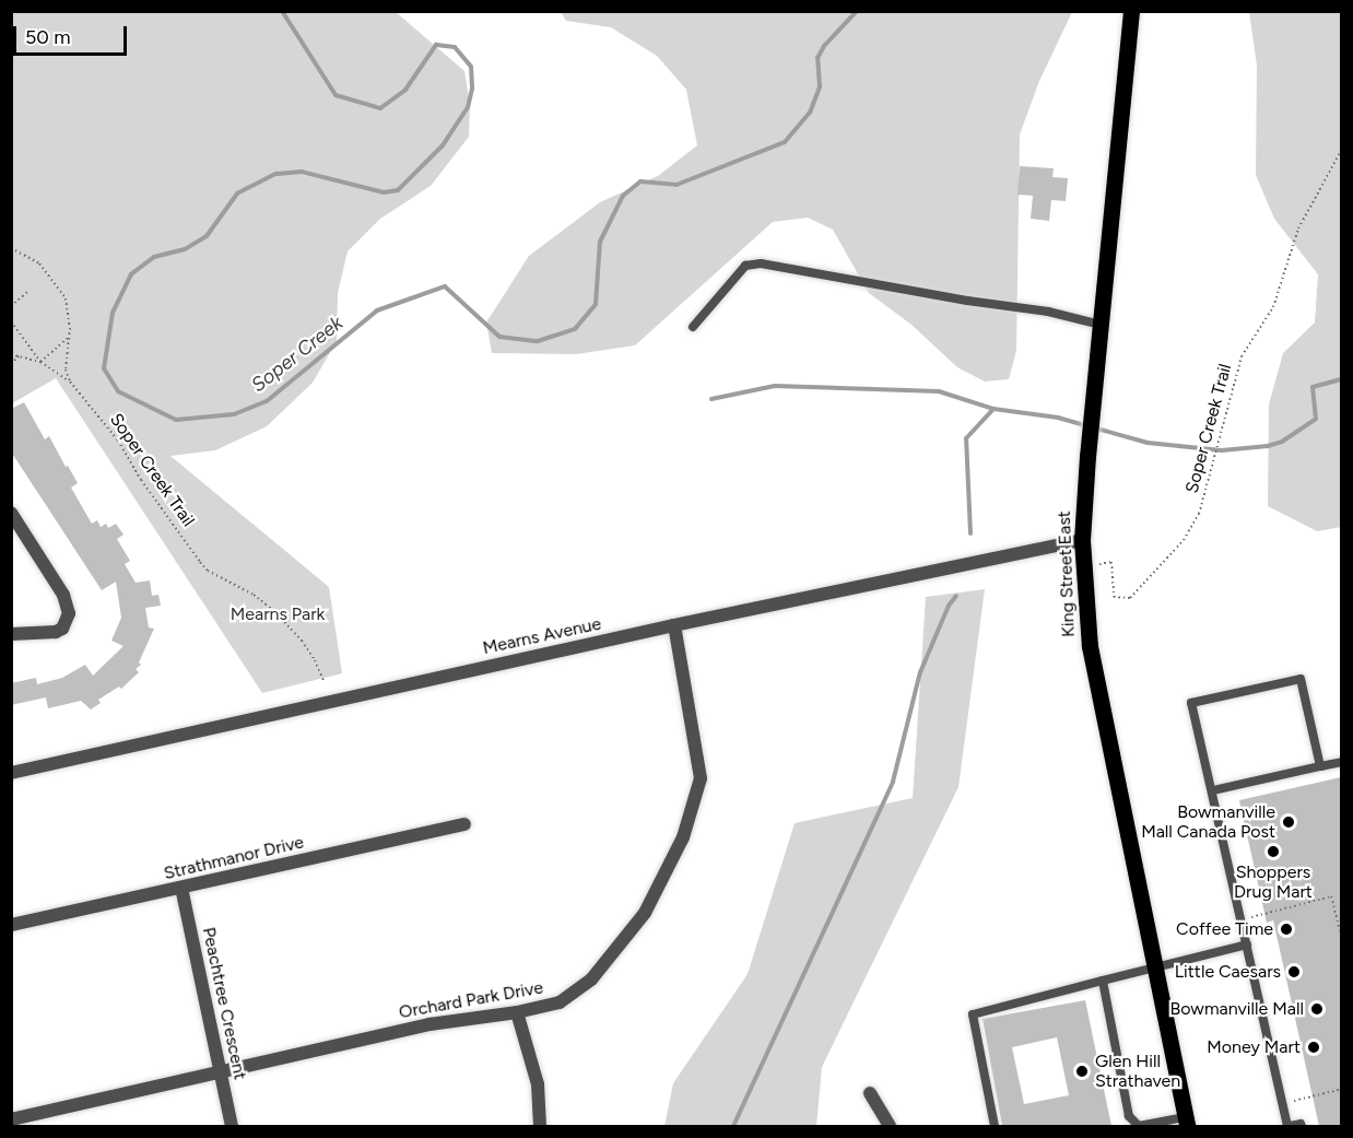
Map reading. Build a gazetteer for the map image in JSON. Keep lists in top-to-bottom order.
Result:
{
  "streets": {
    "main road": ["King Street East"],
    "street": [
      "Mearns Avenue",
      "Strathmanor Drive",
      "Orchard Park Drive",
      "Peachtree Crescent"
    ],
    "path": ["Soper Creek Trail"]
  },
  "crossings": [
    ["Soper Creek Trail", "King Street East"],
    ["King Street East", "Mearns Avenue"],
    ["Mearns Avenue", "Orchard Park Drive"],
    ["Strathmanor Drive", "Peachtree Crescent"],
    ["Orchard Park Drive", "Peachtree Crescent"]
  ],
  "water": ["Soper Creek"],
  "parks": ["Mearns Park"],
  "places": [
    "Bowmanville Mall Canada Post",
    "Shoppers Drug Mart",
    "Coffee Time",
    "Little Caesars",
    "Bowmanville Mall",
    "Money Mart",
    "Glen Hill Strathaven"
  ],
  "scale_bar": "50 m"
}
